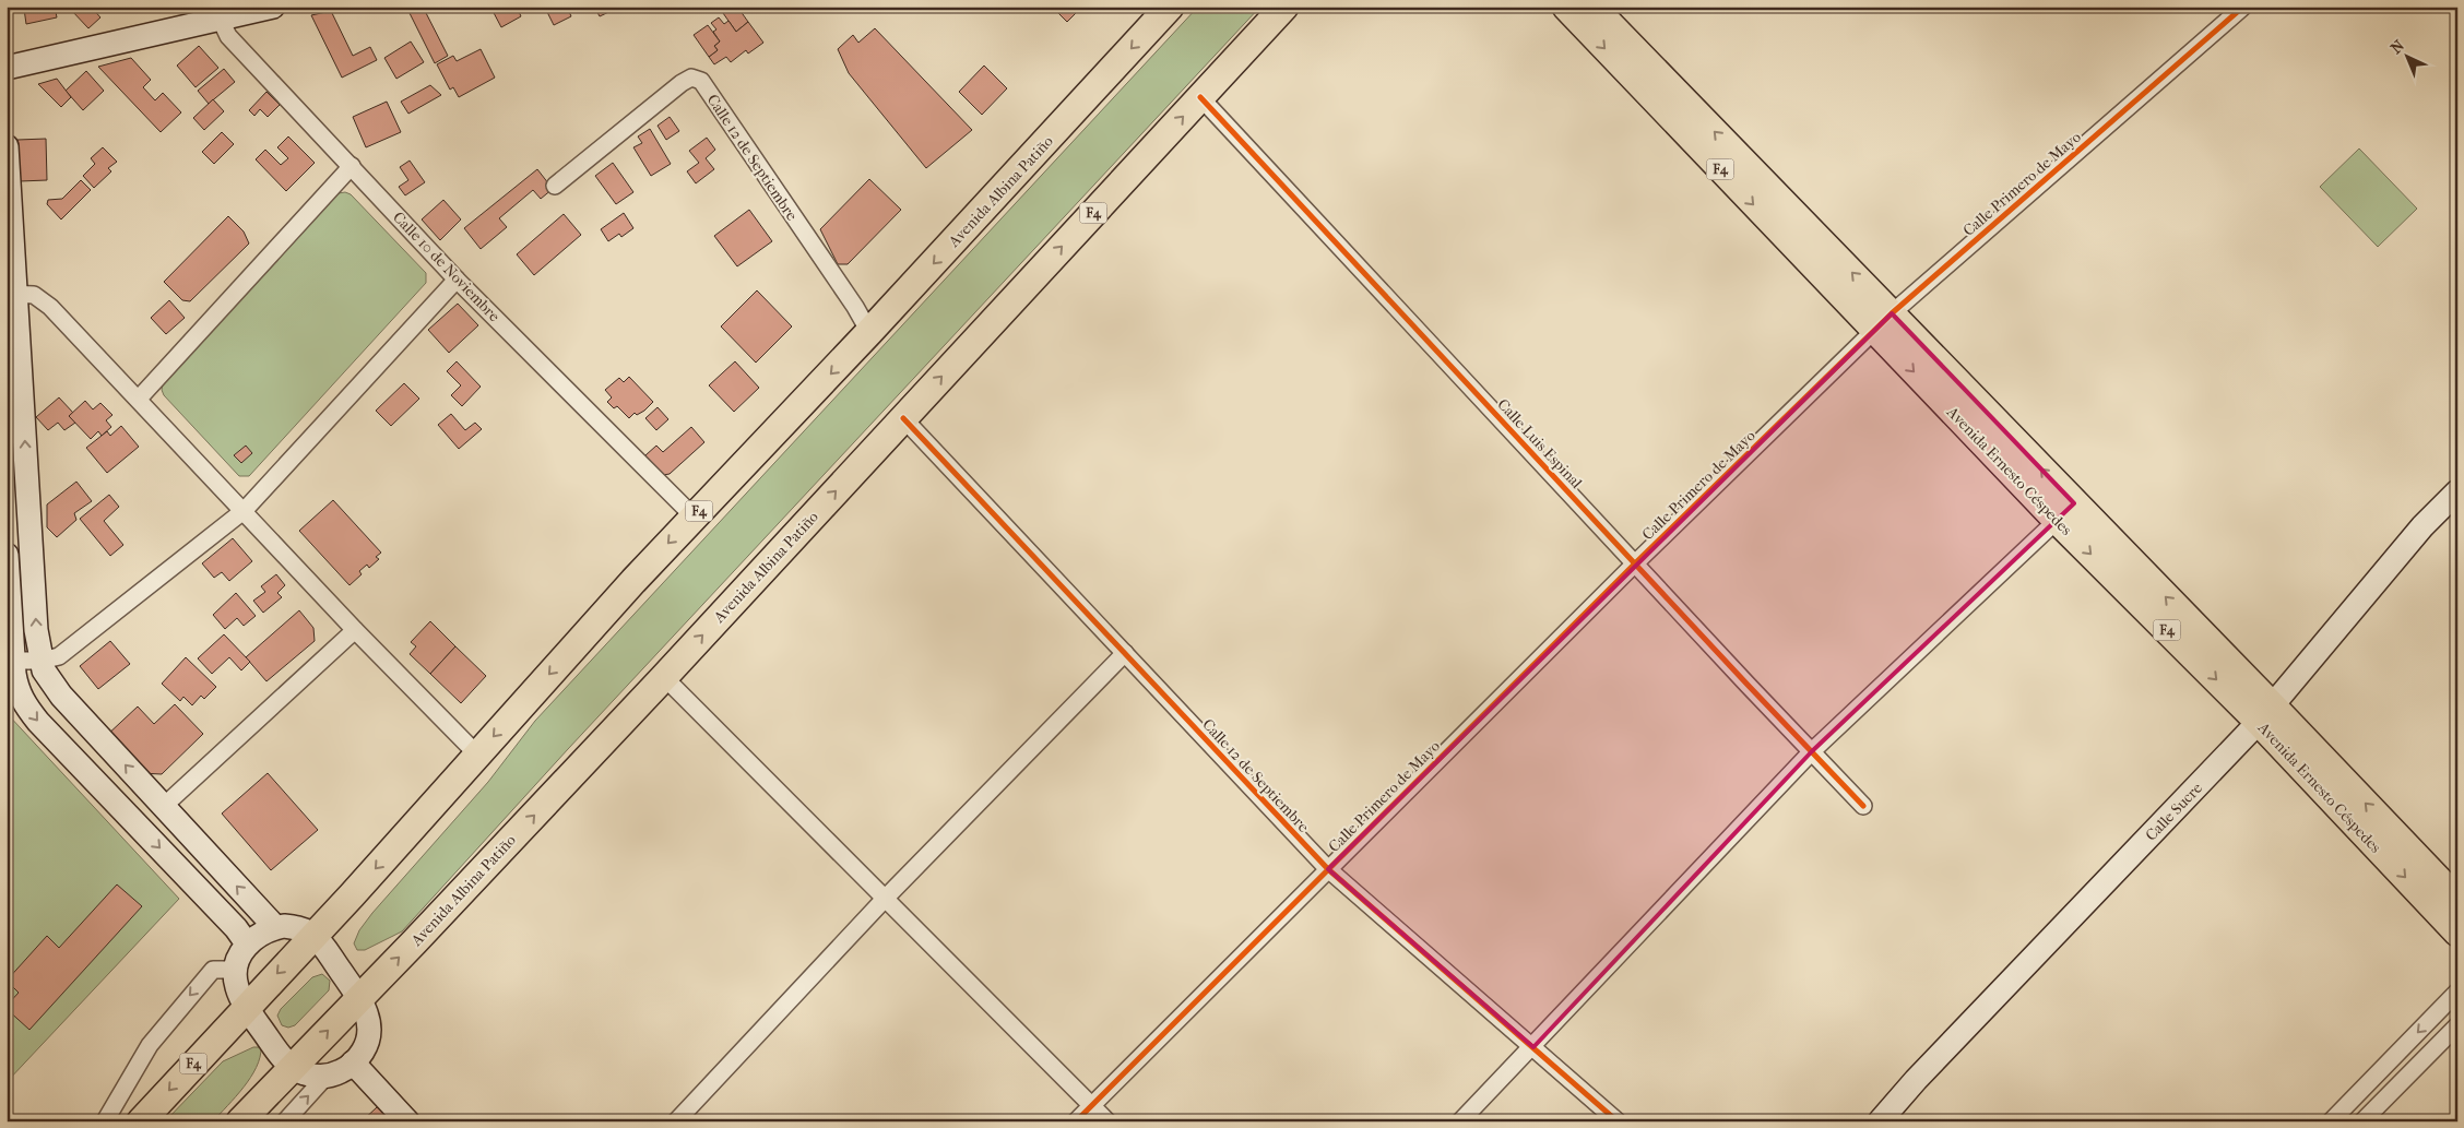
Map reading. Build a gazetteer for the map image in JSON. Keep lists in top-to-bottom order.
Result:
{
  "streets": {
    "highway": ["F4", "Avenida Albina Patiño", "Avenida Ernesto Céspedes"],
    "main road": ["Calle Sucre"],
    "street": [
      "Calle 12 de Septiembre",
      "Calle Primero de Mayo",
      "Calle 10 de Noviembre",
      "Calle Luis Espinal"
    ]
  },
  "crossings": [
    ["Calle 12 de Septiembre", "Calle Primero de Mayo"],
    ["Calle 12 de Septiembre", "Avenida Albina Patiño"],
    ["Calle Primero de Mayo", "Calle Luis Espinal"],
    ["Calle Primero de Mayo", "Avenida Ernesto Céspedes"],
    ["Avenida Albina Patiño", "Calle 10 de Noviembre"],
    ["Avenida Albina Patiño", "Calle Luis Espinal"],
    ["Avenida Ernesto Céspedes", "Calle Sucre"]
  ],
  "north": "top left"
}
